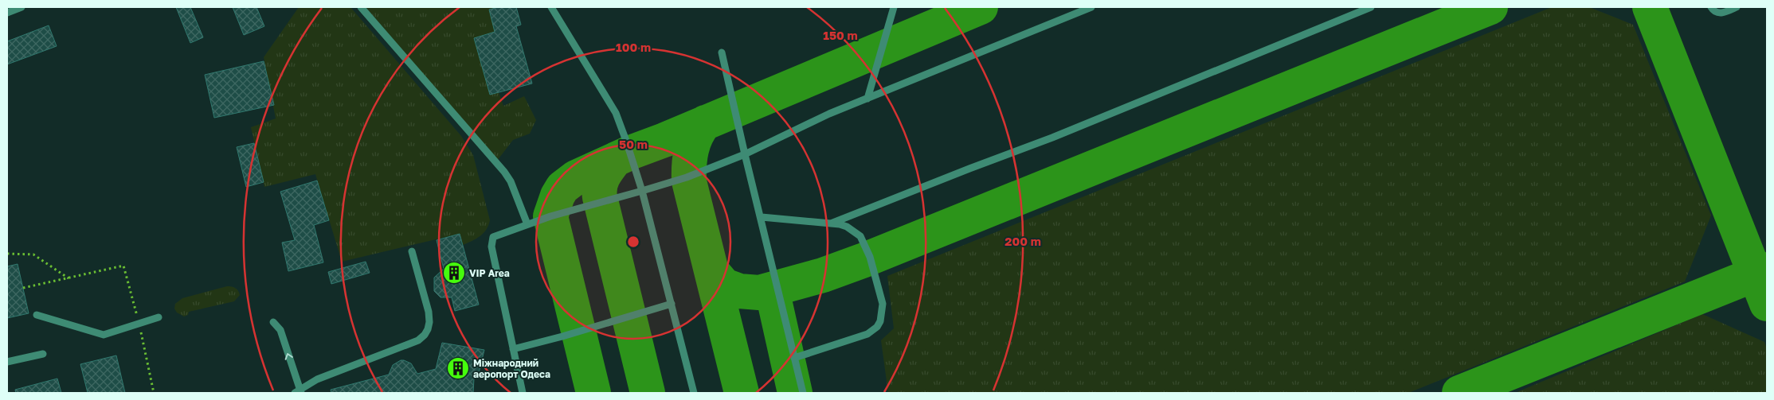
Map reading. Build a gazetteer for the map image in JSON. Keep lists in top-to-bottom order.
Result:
{
  "places": {
    "building": ["VIP Area", "Міжнародний аеропорт Одеса"]
  },
  "rings": [
    "150 m",
    "100 m",
    "50 m",
    "200 m"
  ]
}
